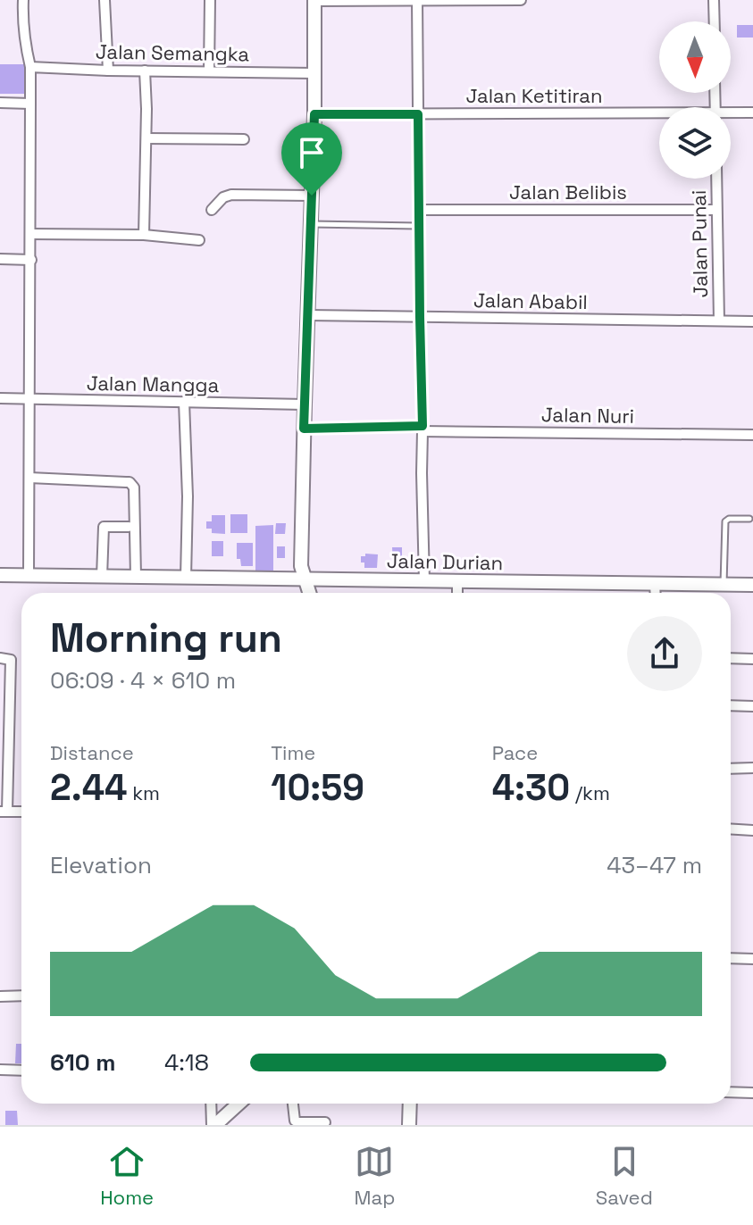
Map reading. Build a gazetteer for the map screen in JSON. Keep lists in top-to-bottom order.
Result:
{
  "streets": {
    "main road": ["Jalan Durian"],
    "street": [
      "Jalan Semangka",
      "Jalan Ketitiran",
      "Jalan Belibis",
      "Jalan Punai",
      "Jalan Ababil",
      "Jalan Mangga",
      "Jalan Nuri"
    ]
  },
  "crossings": [
    ["Jalan Belibis", "Jalan Punai"],
    ["Jalan Punai", "Jalan Ababil"]
  ],
  "north": "bottom",
  "page": {
    "heading": ["Morning run", "06:09 · 4 × 610 m"],
    "stats": [
      ["Distance", "2.44 km"],
      ["Time", "10:59"],
      ["Pace", "4:30 /km"]
    ],
    "chart": ["Elevation", "43–47 m"],
    "list": [
      {
        "name": "610 m",
        "note": "4:18"
      }
    ],
    "tabs": ["Home", "Map", "Saved"]
  }
}
